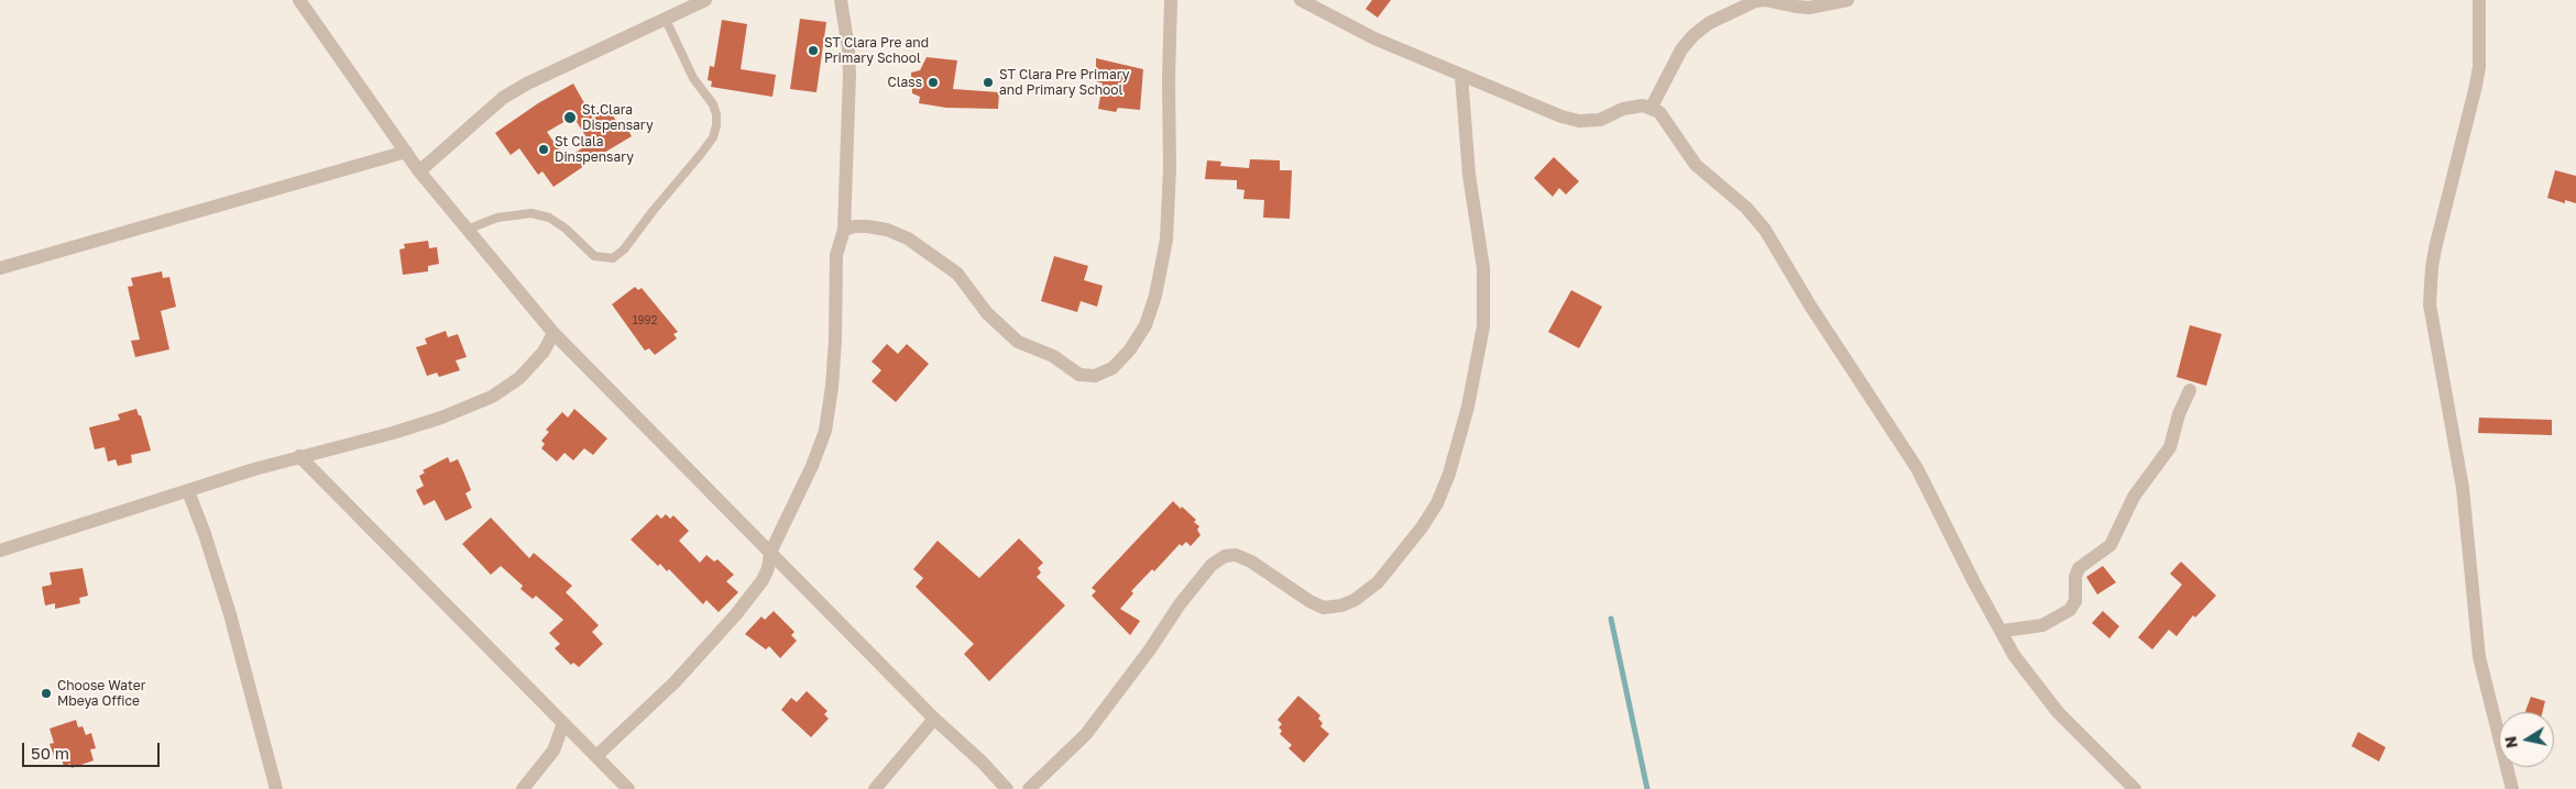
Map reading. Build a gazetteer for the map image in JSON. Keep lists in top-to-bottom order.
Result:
{
  "places": [
    "ST Clara Pre and Primary School",
    "Class",
    "ST Clara Pre Primary and Primary School",
    "St.Clara Dispensary",
    "St Clala Dinspensary",
    "Choose Water Mbeya Office"
  ],
  "house_numbers": ["1992"],
  "scale_bar": "50 m",
  "north": "left"
}
